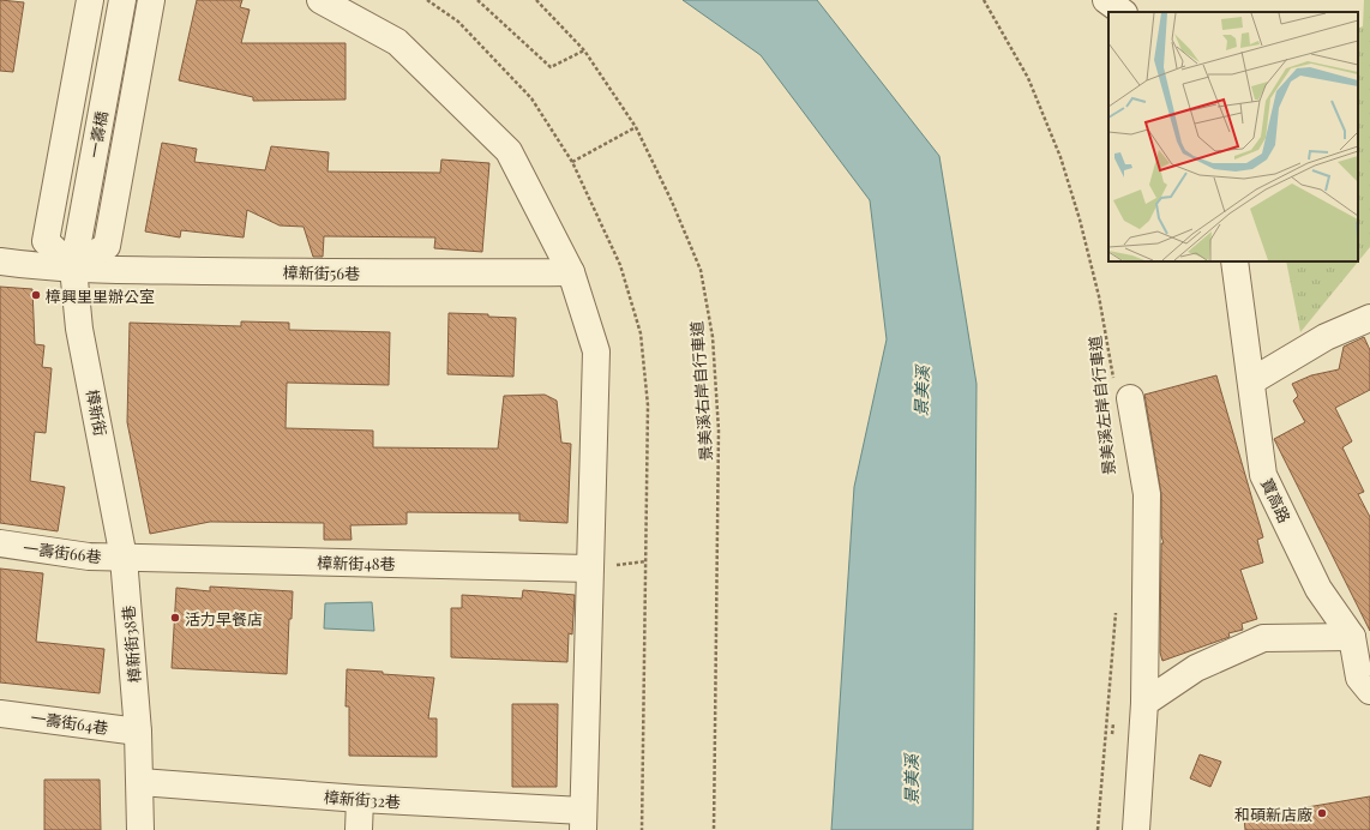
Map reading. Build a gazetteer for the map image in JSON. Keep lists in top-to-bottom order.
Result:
{
  "streets": {
    "street": [
      "一壽橋",
      "樟新街56巷",
      "樟新街",
      "寶高路",
      "一壽街66巷",
      "樟新街48巷",
      "樟新街38巷",
      "一壽街64巷",
      "樟新街32巷"
    ],
    "path": ["景美溪右岸自行車道", "景美溪左岸自行車道"]
  },
  "crossings": [
    ["一壽橋", "樟新街56巷"],
    ["一壽橋", "樟新街"],
    ["樟新街56巷", "樟新街"],
    ["樟新街", "一壽街66巷"],
    ["樟新街", "樟新街48巷"],
    ["樟新街", "樟新街38巷"],
    ["一壽街66巷", "樟新街48巷"],
    ["一壽街66巷", "樟新街38巷"],
    ["樟新街48巷", "樟新街38巷"],
    ["樟新街38巷", "一壽街64巷"]
  ],
  "water": ["景美溪"],
  "places": ["樟興里里辦公室", "活力早餐店", "和碩新店廠"]
}
